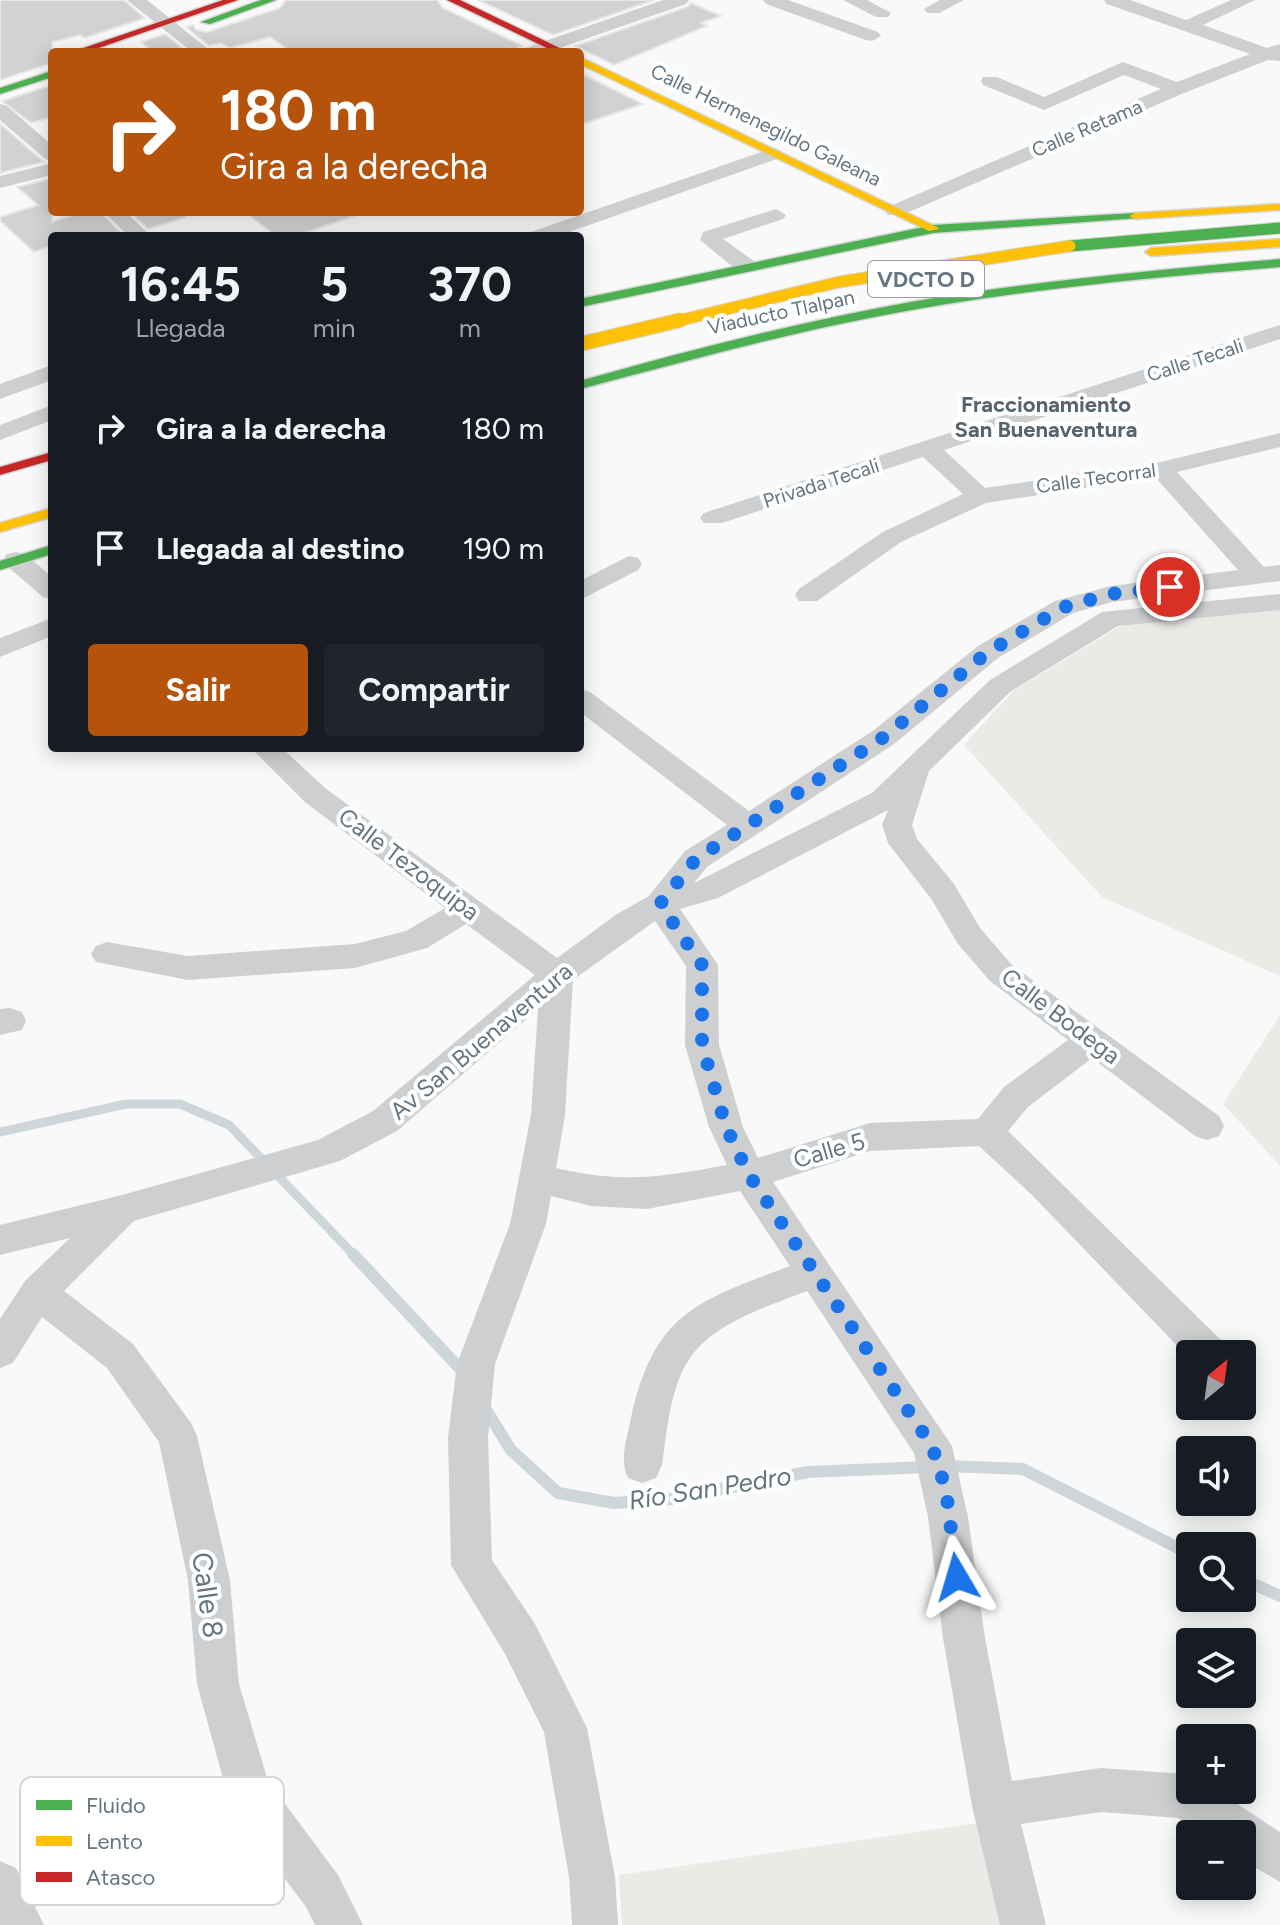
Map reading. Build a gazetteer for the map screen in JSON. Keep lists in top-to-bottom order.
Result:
{
  "streets": {
    "main road": ["Calle Hermenegildo Galeana", "VDCTO D", "Viaducto Tlalpan"],
    "street": [
      "Calle Retama",
      "Calle Tecali",
      "Calle Tecorral",
      "Privada Tecali",
      "Calle Tezoquipa",
      "Calle Bodega",
      "Av San Buenaventura",
      "Calle 5",
      "Calle 8"
    ]
  },
  "crossings": [
    ["Calle Hermenegildo Galeana", "Calle Retama"],
    ["Calle Tecali", "Privada Tecali"],
    ["Calle Tezoquipa", "Av San Buenaventura"]
  ],
  "districts": ["Fraccionamiento San Buenaventura"],
  "water": ["Río San Pedro"],
  "legend": ["Fluido", "Lento", "Atasco"],
  "north": "top right",
  "page": {
    "turn": ["180 m", "Gira a la derecha"],
    "eta": [
      "16:45",
      "Llegada",
      "5",
      "min",
      "370",
      "m"
    ],
    "list": [
      {
        "name": "Gira a la derecha",
        "value": "180 m"
      },
      {
        "name": "Llegada al destino",
        "value": "190 m"
      }
    ],
    "buttons": ["Salir", "Compartir"],
    "map_buttons": ["+", "−"]
  }
}
